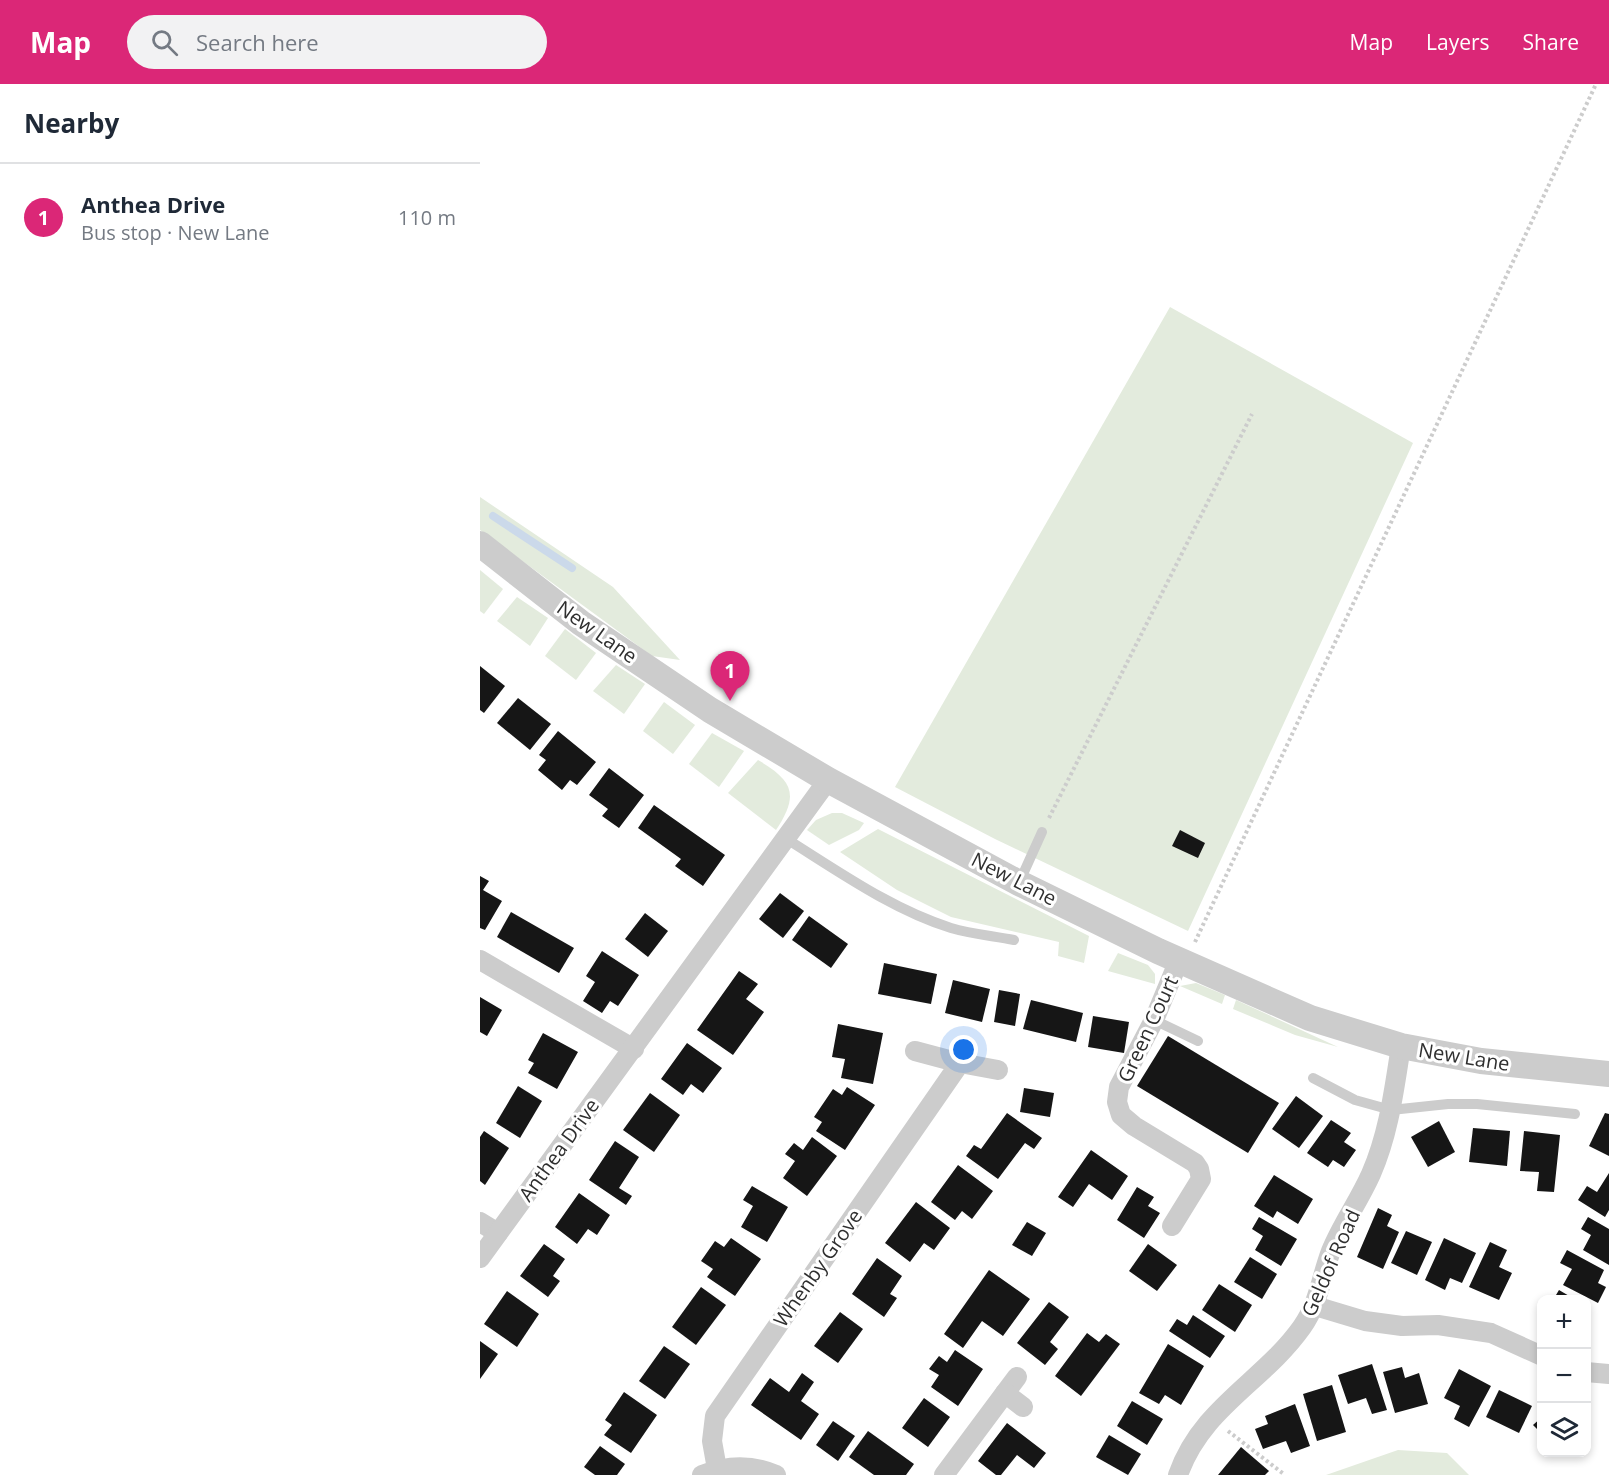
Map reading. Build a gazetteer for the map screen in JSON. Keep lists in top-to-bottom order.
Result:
{
  "streets": {
    "street": [
      "New Lane",
      "Green Court",
      "Anthea Drive",
      "Geldof Road",
      "Whenby Grove"
    ]
  },
  "crossings": [
    ["New Lane", "Green Court"],
    ["New Lane", "Anthea Drive"],
    ["New Lane", "Geldof Road"]
  ],
  "page": {
    "header": "Map",
    "search": "Search here",
    "nav": ["Map", "Layers", "Share"],
    "heading": "Nearby",
    "list": [
      {
        "mark": "1",
        "name": "Anthea Drive",
        "note": "Bus stop · New Lane",
        "value": "110 m"
      }
    ],
    "pins": "1",
    "map_buttons": ["+", "−"]
  }
}
